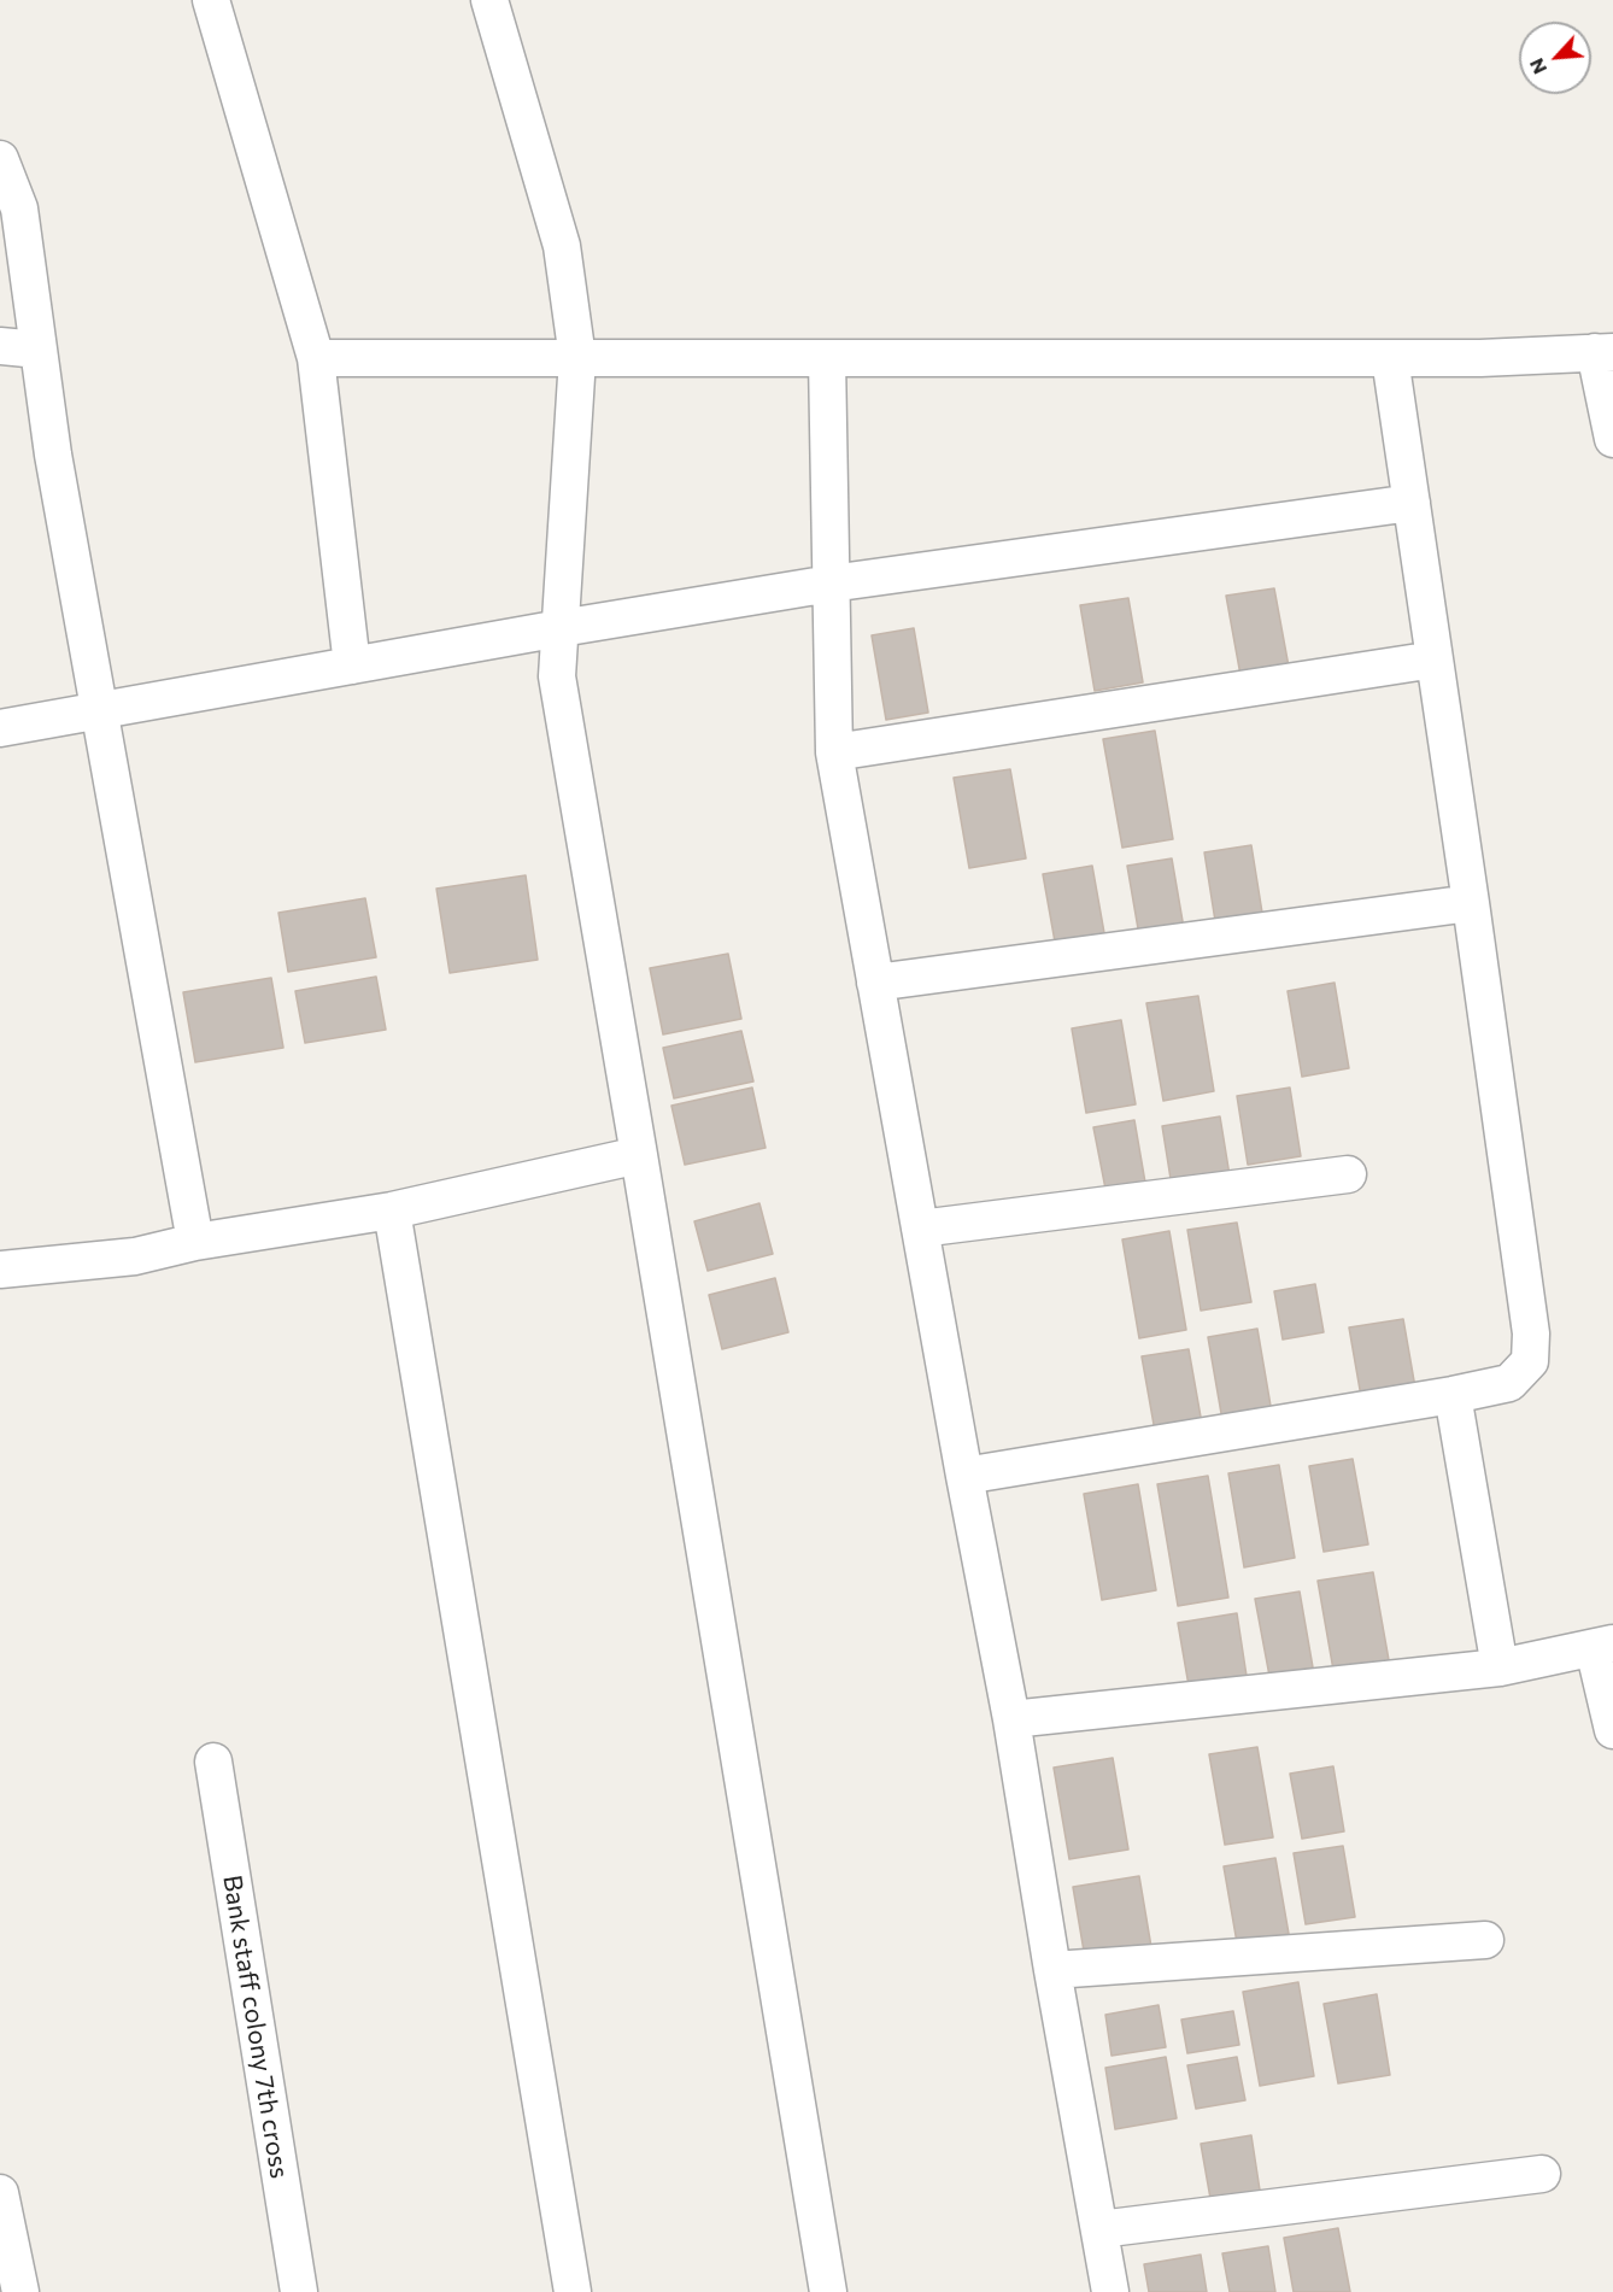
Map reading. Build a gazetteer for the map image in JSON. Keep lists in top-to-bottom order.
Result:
{
  "streets": {
    "street": ["Bank staff colony 7th cross"]
  },
  "north": "bottom left"
}
